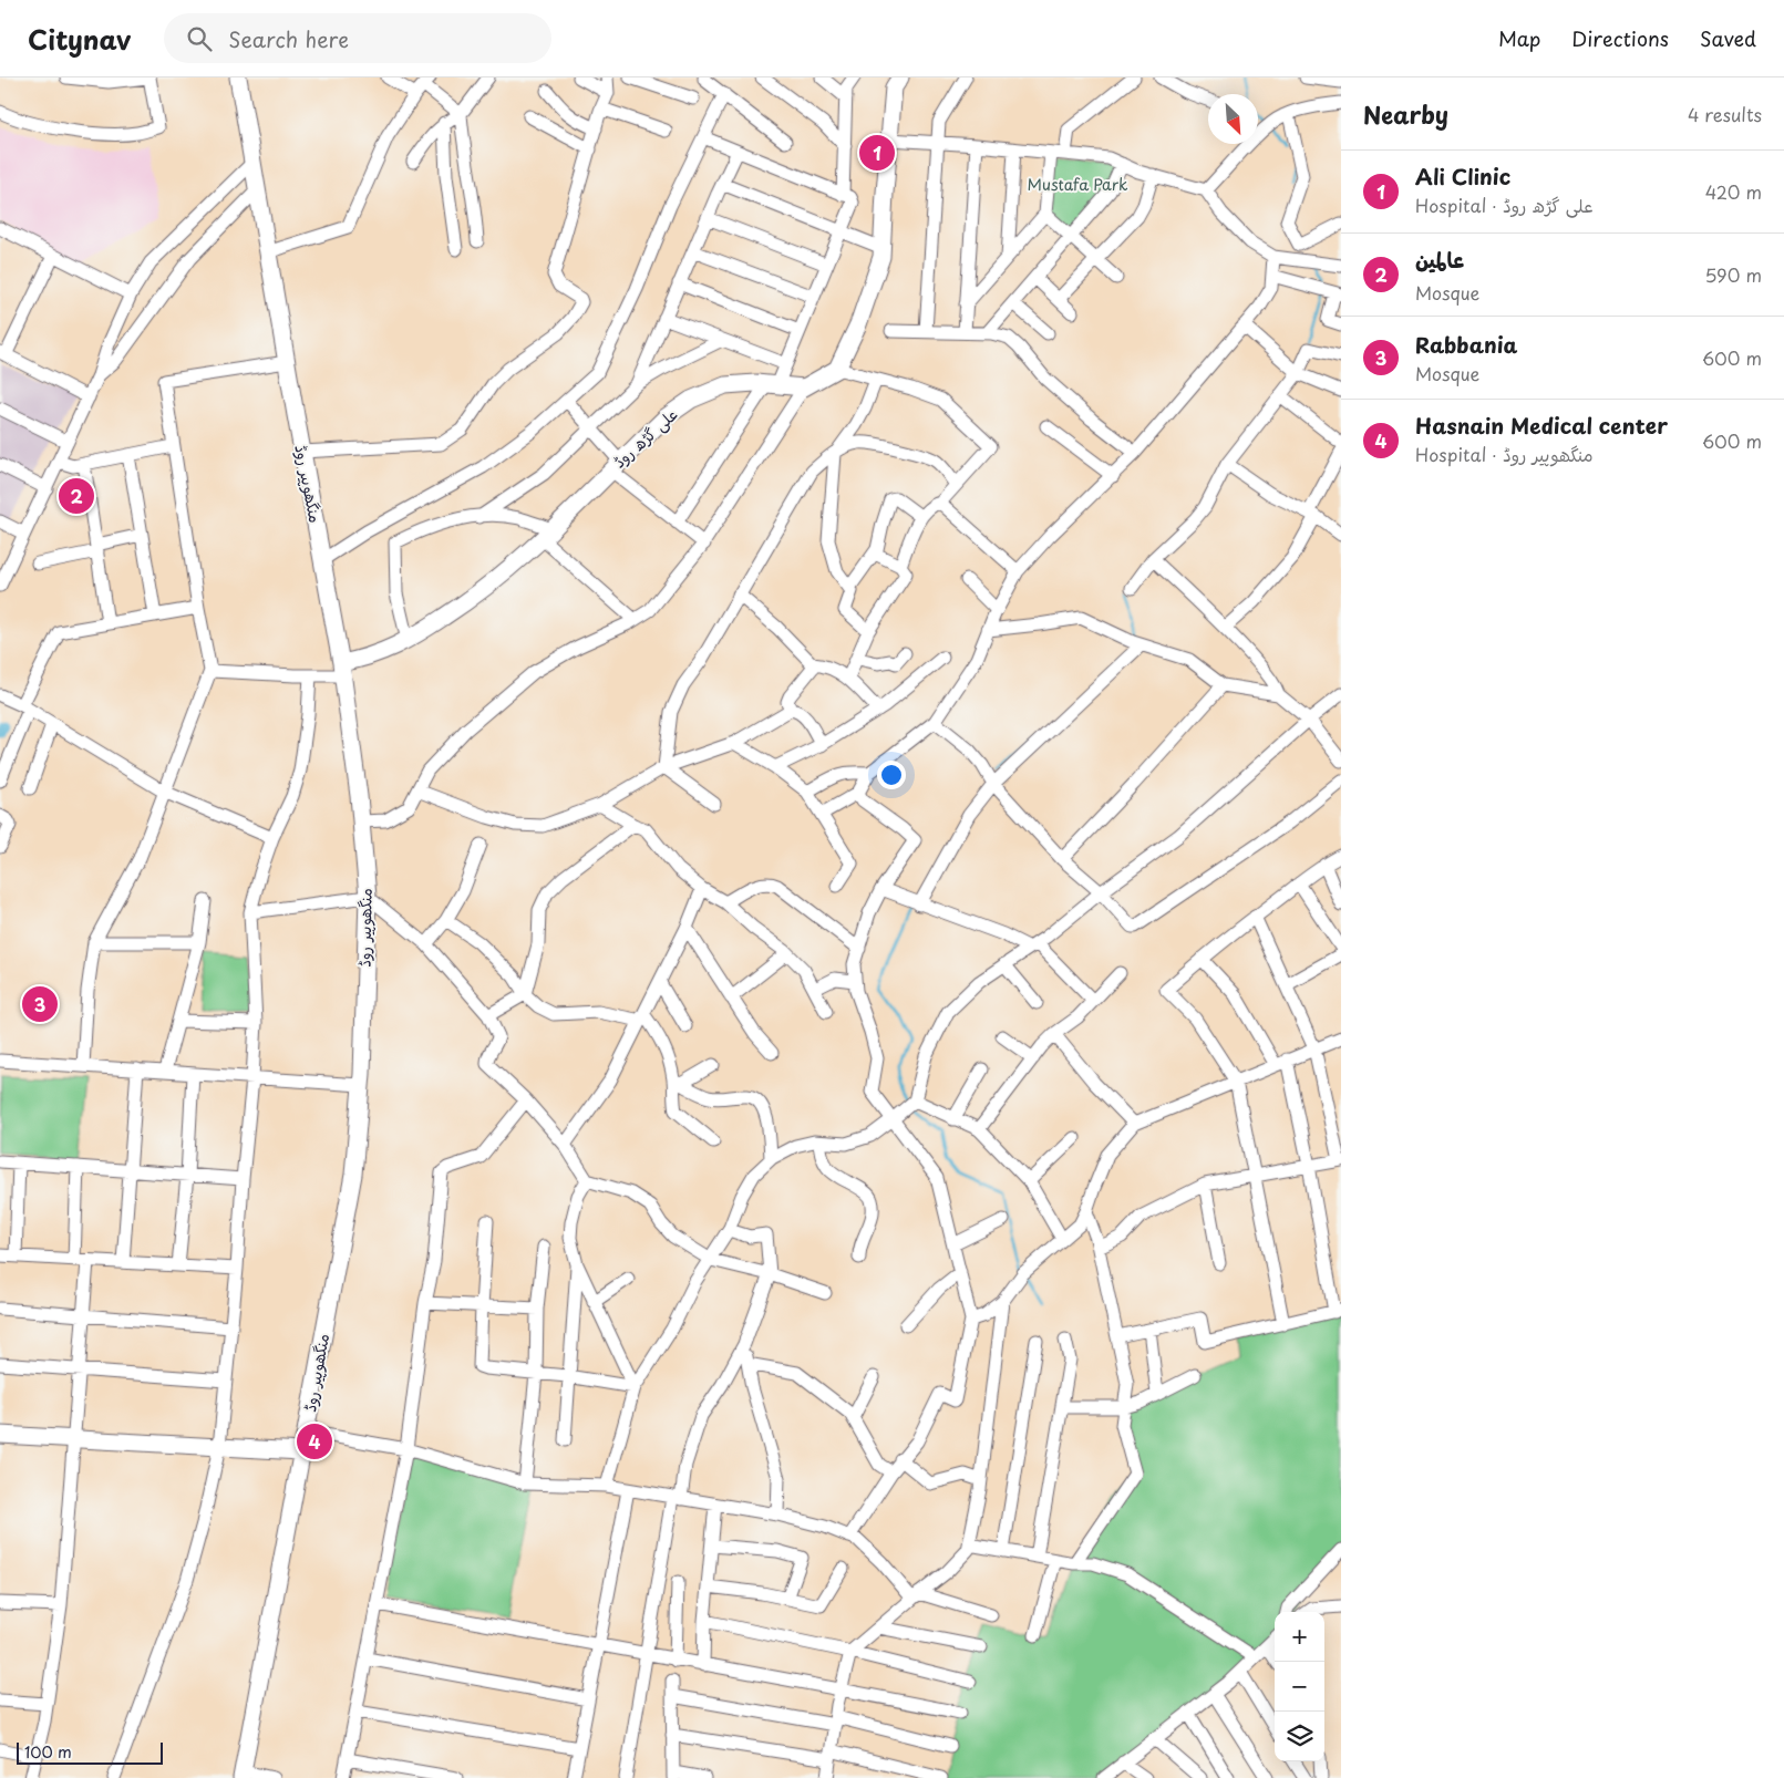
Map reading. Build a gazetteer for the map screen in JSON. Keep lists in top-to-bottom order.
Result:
{
  "streets": {
    "main road": ["علی گڑھ روڈ", "منگھوپیر روڈ"]
  },
  "crossings": [
    ["علی گڑھ روڈ", "منگھوپیر روڈ"]
  ],
  "parks": ["Mustafa Park"],
  "scale_bar": "100 m",
  "north": "bottom right",
  "page": {
    "header": "Citynav",
    "search": "Search here",
    "nav": ["Map", "Directions", "Saved"],
    "heading": ["Nearby", "4 results"],
    "pins": [
      "1",
      "2",
      "3",
      "4"
    ],
    "list": [
      {
        "mark": "1",
        "name": "Ali Clinic",
        "note": "Hospital · علی گڑھ روڈ",
        "value": "420 m"
      },
      {
        "mark": "2",
        "name": "عالمین",
        "note": "Mosque",
        "value": "590 m"
      },
      {
        "mark": "3",
        "name": "Rabbania",
        "note": "Mosque",
        "value": "600 m"
      },
      {
        "mark": "4",
        "name": "Hasnain Medical center",
        "note": "Hospital · منگھوپیر روڈ",
        "value": "600 m"
      }
    ],
    "map_buttons": ["+", "−"],
    "scale": "100 m"
  }
}
